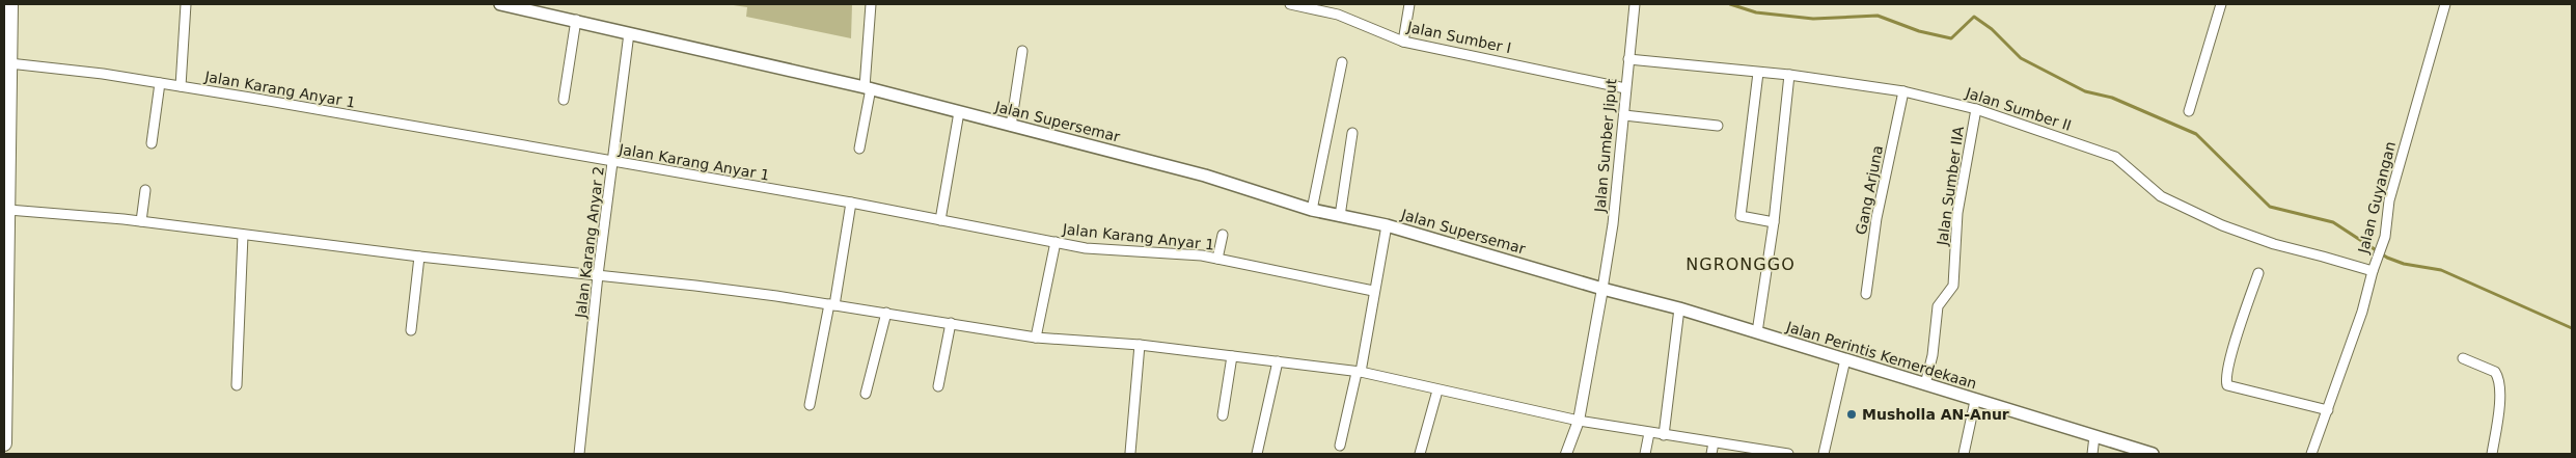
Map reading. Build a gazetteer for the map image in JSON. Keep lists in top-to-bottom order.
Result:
{
  "streets": {
    "main road": ["Jalan Supersemar", "Jalan Perintis Kemerdekaan"],
    "street": [
      "Jalan Sumber I",
      "Jalan Karang Anyar 1",
      "Jalan Sumber II",
      "Jalan Sumber Jiput",
      "Jalan Sumber IIA",
      "Gang Arjuna",
      "Jalan Guyangan",
      "Jalan Karang Anyar 2"
    ]
  },
  "crossings": [
    ["Jalan Sumber I", "Jalan Sumber Jiput"],
    ["Jalan Karang Anyar 1", "Jalan Karang Anyar 2"],
    ["Jalan Sumber II", "Jalan Sumber Jiput"],
    ["Jalan Sumber II", "Jalan Sumber IIA"],
    ["Jalan Sumber II", "Gang Arjuna"],
    ["Jalan Sumber II", "Jalan Guyangan"],
    ["Jalan Supersemar", "Jalan Sumber Jiput"],
    ["Jalan Supersemar", "Jalan Karang Anyar 2"],
    ["Jalan Supersemar", "Jalan Perintis Kemerdekaan"],
    ["Jalan Sumber Jiput", "Jalan Perintis Kemerdekaan"],
    ["Jalan Sumber IIA", "Jalan Perintis Kemerdekaan"]
  ],
  "districts": ["NGRONGGO"],
  "places": ["Musholla AN-Anur"]
}
